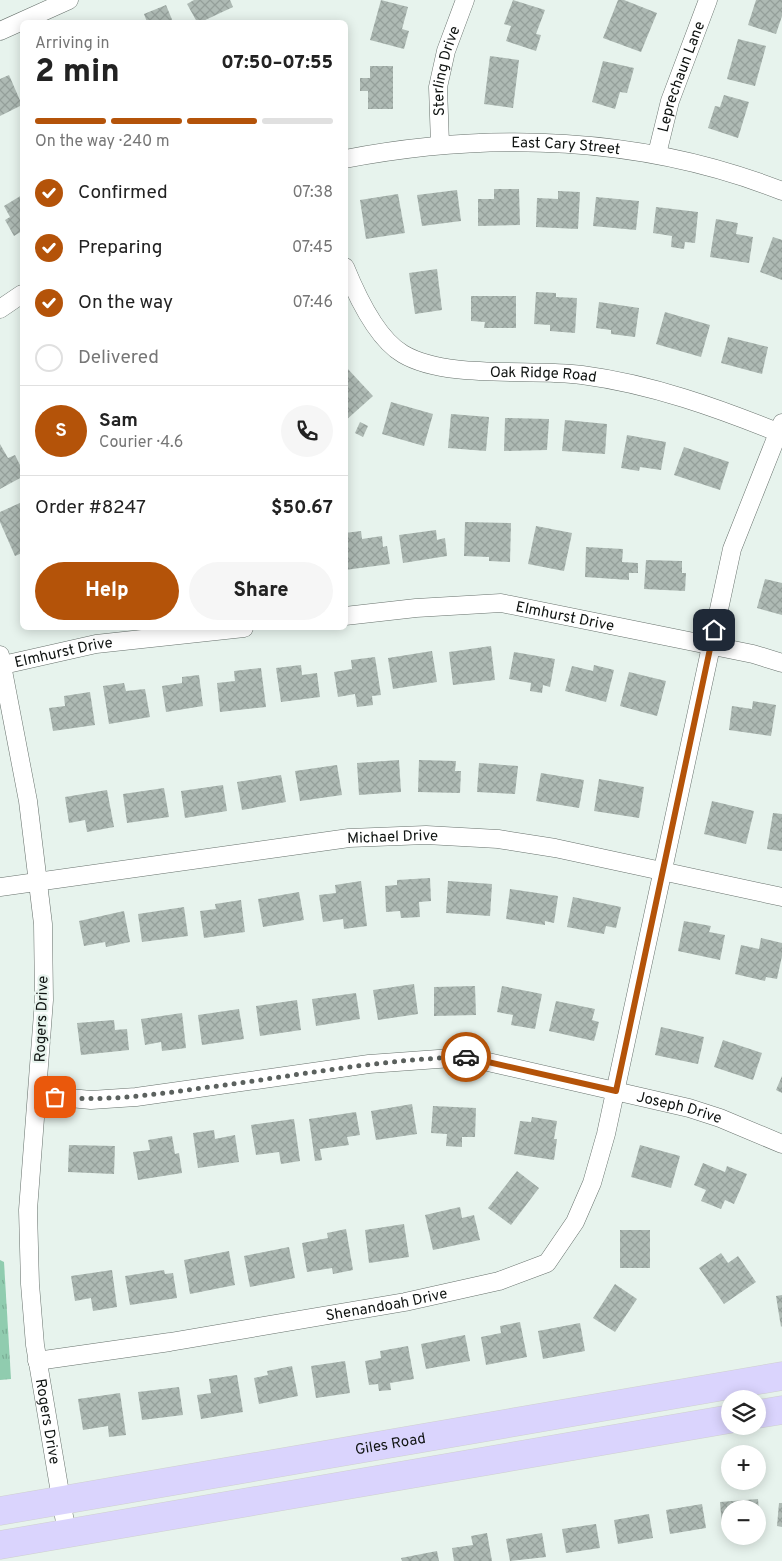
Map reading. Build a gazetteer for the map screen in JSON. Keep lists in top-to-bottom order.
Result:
{
  "streets": {
    "main road": ["Giles Road"],
    "street": [
      "Sterling Drive",
      "Leprechaun Lane",
      "East Cary Street",
      "Oak Ridge Road",
      "Elmhurst Drive",
      "Michael Drive",
      "Rogers Drive",
      "Joseph Drive",
      "Shenandoah Drive"
    ]
  },
  "crossings": [
    ["Sterling Drive", "East Cary Street"],
    ["Leprechaun Lane", "East Cary Street"],
    ["Oak Ridge Road", "Shenandoah Drive"],
    ["Elmhurst Drive", "Rogers Drive"],
    ["Elmhurst Drive", "Shenandoah Drive"],
    ["Michael Drive", "Rogers Drive"],
    ["Michael Drive", "Shenandoah Drive"],
    ["Rogers Drive", "Joseph Drive"],
    ["Rogers Drive", "Shenandoah Drive"],
    ["Rogers Drive", "Giles Road"],
    ["Joseph Drive", "Shenandoah Drive"]
  ],
  "page": {
    "heading": ["2 min", "Arriving in", "07:50–07:55"],
    "panel": [
      "Sam",
      "Courier · 4.6",
      "Order #8247",
      "$50.67"
    ],
    "bar": "On the way · 240 m",
    "list": [
      ["Confirmed", "07:38"],
      ["Preparing", "07:45"],
      ["On the way", "07:46"],
      "Delivered"
    ],
    "round": "S",
    "buttons": ["Help", "Share"],
    "map_buttons": ["+", "−"]
  }
}
